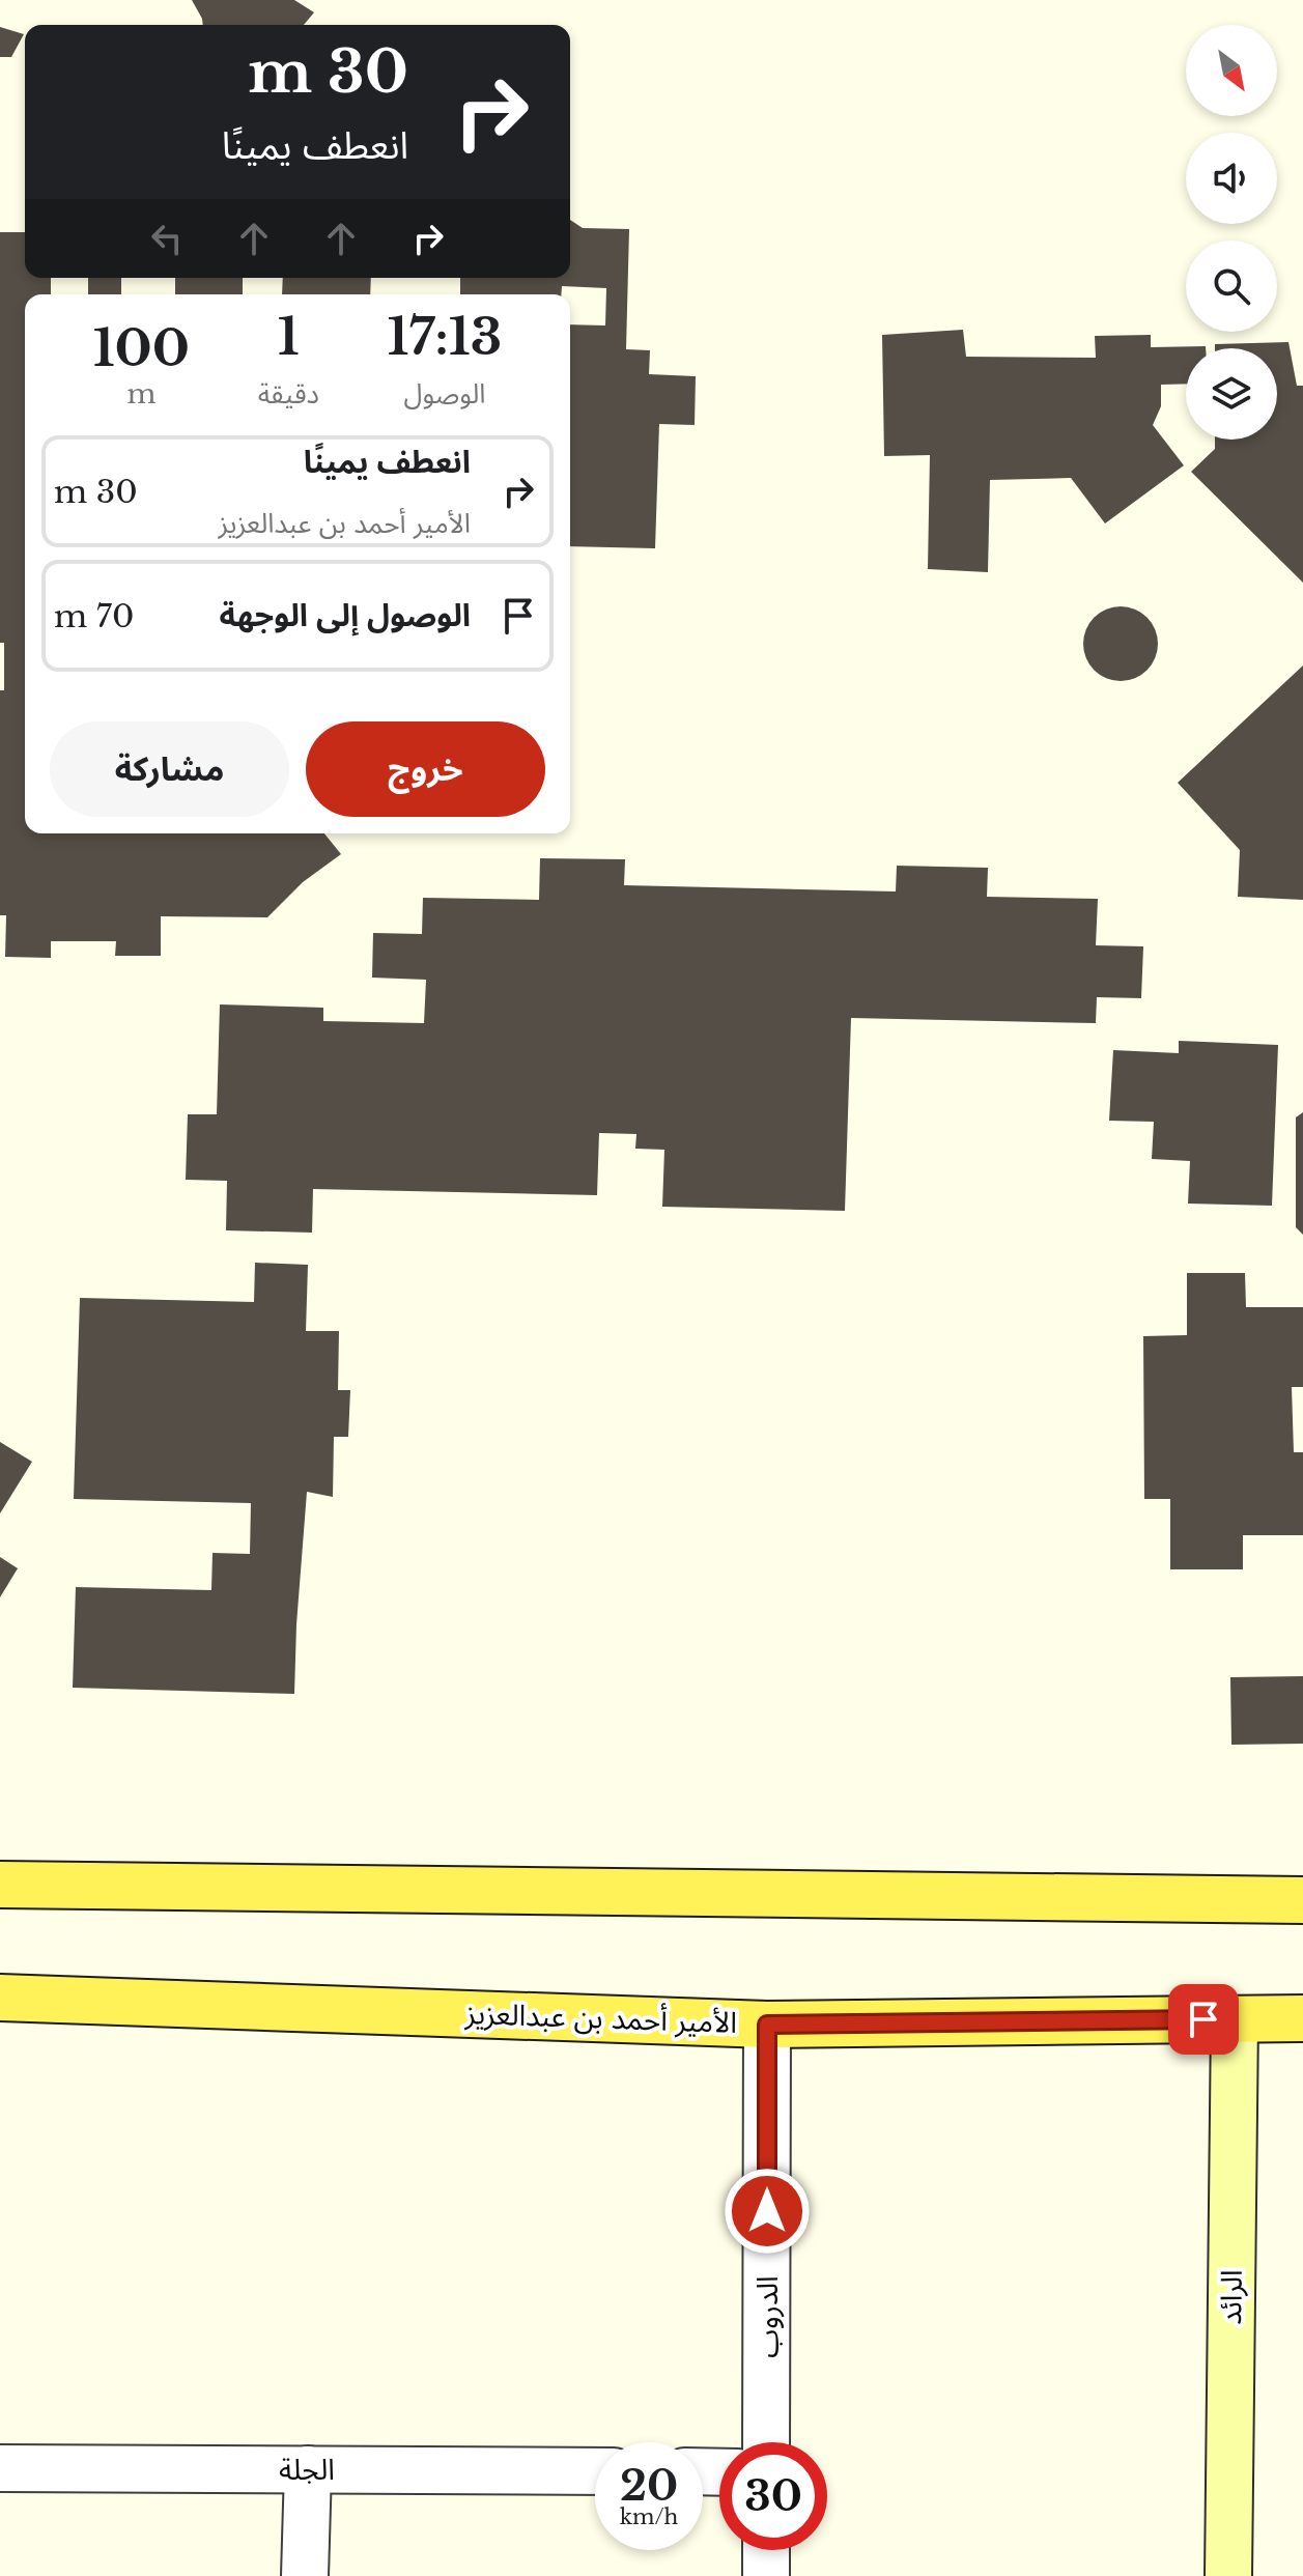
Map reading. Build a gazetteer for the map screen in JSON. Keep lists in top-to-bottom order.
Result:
{
  "streets": {
    "main road": ["الأمير أحمد بن عبدالعزيز"],
    "street": ["الرائد", "الدروب", "الجلة"]
  },
  "crossings": [
    ["الأمير أحمد بن عبدالعزيز", "الرائد"],
    ["الأمير أحمد بن عبدالعزيز", "الدروب"]
  ],
  "north": "bottom right",
  "page": {
    "turn": ["30 m", "انعطف يمينًا"],
    "eta": [
      "17:13",
      "الوصول",
      "1",
      "دقيقة",
      "100",
      "m"
    ],
    "list": [
      {
        "name": "انعطف يمينًا",
        "note": "الأمير أحمد بن عبدالعزيز",
        "value": "30 m"
      },
      {
        "name": "الوصول إلى الوجهة",
        "value": "70 m"
      }
    ],
    "buttons": ["خروج", "مشاركة"],
    "speed": "20 km/h",
    "limit": "30"
  }
}
